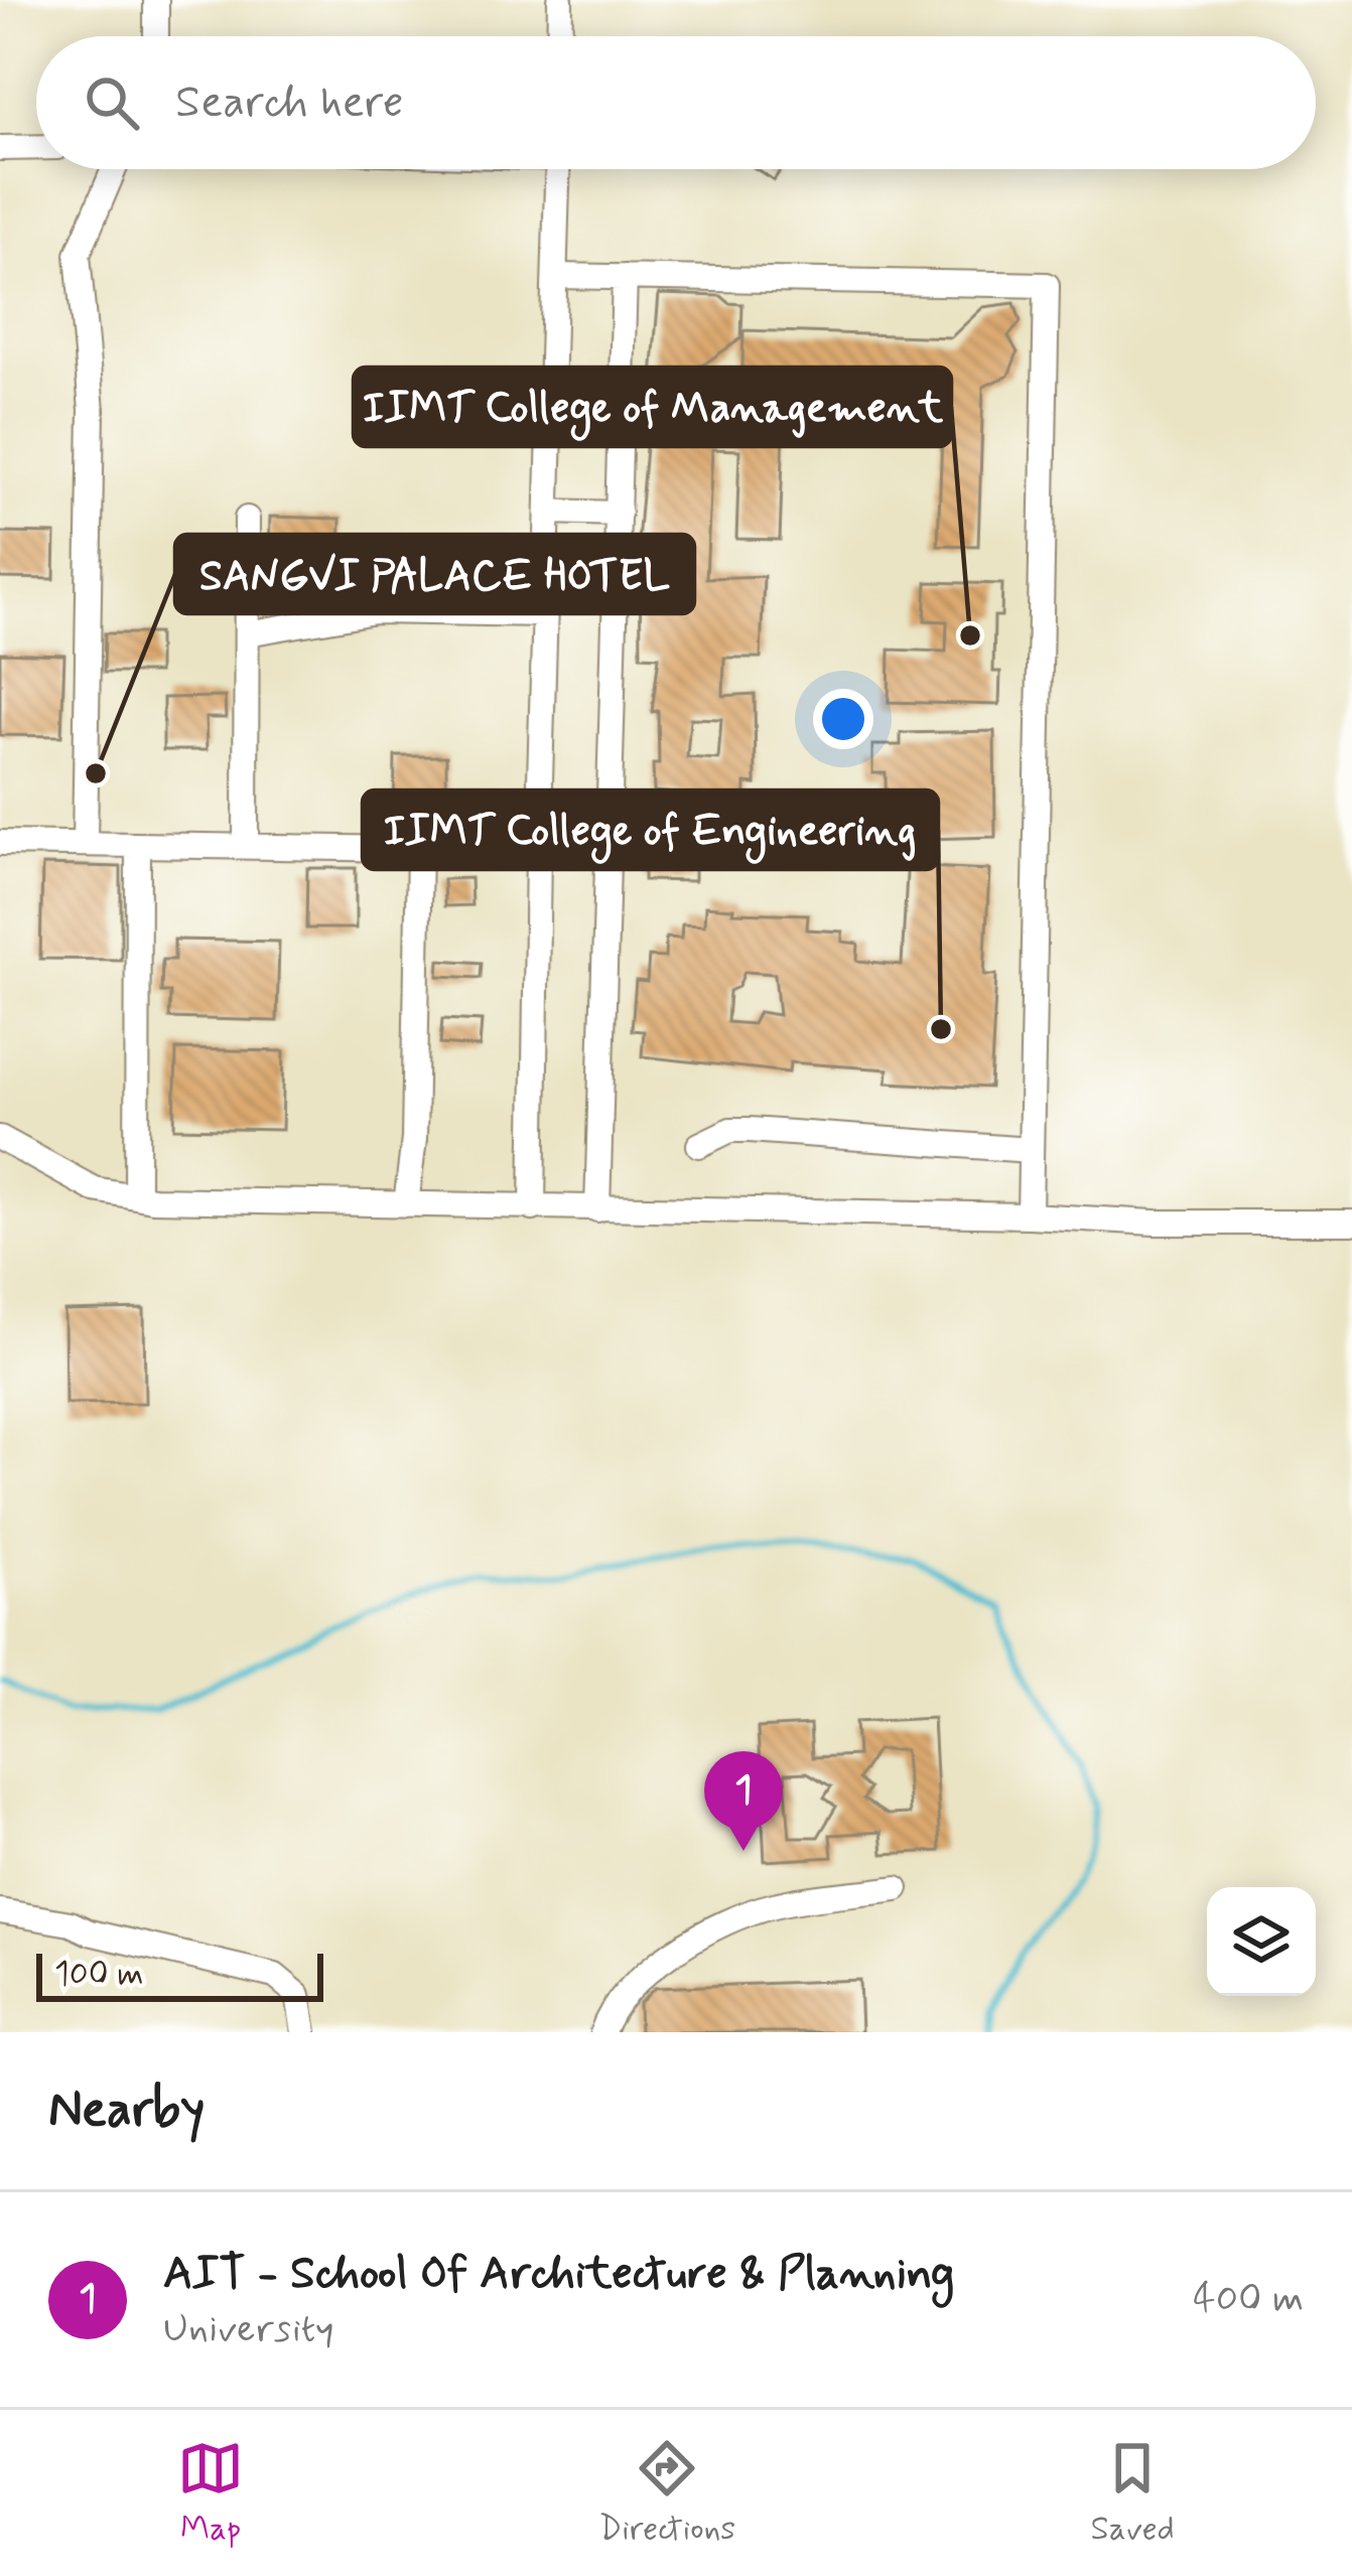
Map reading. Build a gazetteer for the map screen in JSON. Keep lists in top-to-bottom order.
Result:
{
  "places": ["IIMT College of Management", "SANGVI PALACE HOTEL", "IIMT College of Engineering"],
  "scale_bar": "100 m",
  "page": {
    "search": "Search here",
    "pins": "1",
    "scale": "100 m",
    "heading": "Nearby",
    "list": [
      {
        "mark": "1",
        "name": "AIT - School Of Architecture & Planning",
        "note": "University",
        "value": "400 m"
      }
    ],
    "nav": ["Map", "Directions", "Saved"]
  }
}
